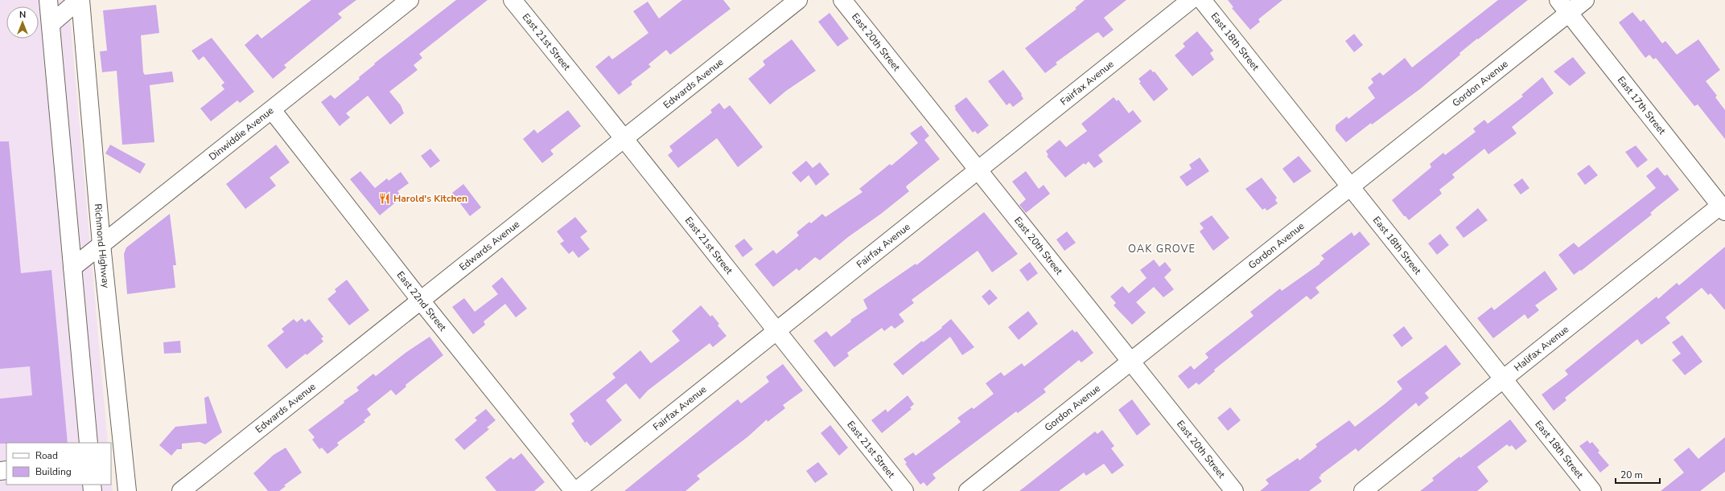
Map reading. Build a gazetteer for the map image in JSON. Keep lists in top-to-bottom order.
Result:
{
  "streets": {
    "street": [
      "East 21st Street",
      "East 20th Street",
      "East 18th Street",
      "Edwards Avenue",
      "Fairfax Avenue",
      "Gordon Avenue",
      "East 17th Street",
      "Dinwiddie Avenue",
      "Richmond Highway",
      "East 22nd Street",
      "Halifax Avenue"
    ]
  },
  "crossings": [
    ["East 21st Street", "Edwards Avenue"],
    ["East 21st Street", "Fairfax Avenue"],
    ["East 20th Street", "Fairfax Avenue"],
    ["East 20th Street", "Gordon Avenue"],
    ["East 18th Street", "Gordon Avenue"],
    ["East 18th Street", "Halifax Avenue"],
    ["Edwards Avenue", "East 22nd Street"],
    ["Fairfax Avenue", "East 22nd Street"],
    ["Gordon Avenue", "East 17th Street"],
    ["East 17th Street", "Halifax Avenue"],
    ["Dinwiddie Avenue", "Richmond Highway"],
    ["Dinwiddie Avenue", "East 22nd Street"]
  ],
  "districts": ["OAK GROVE"],
  "places": {
    "restaurant": ["Harold's Kitchen"]
  },
  "legend": ["Road", "Building"],
  "scale_bar": "20 m",
  "north": "top"
}
